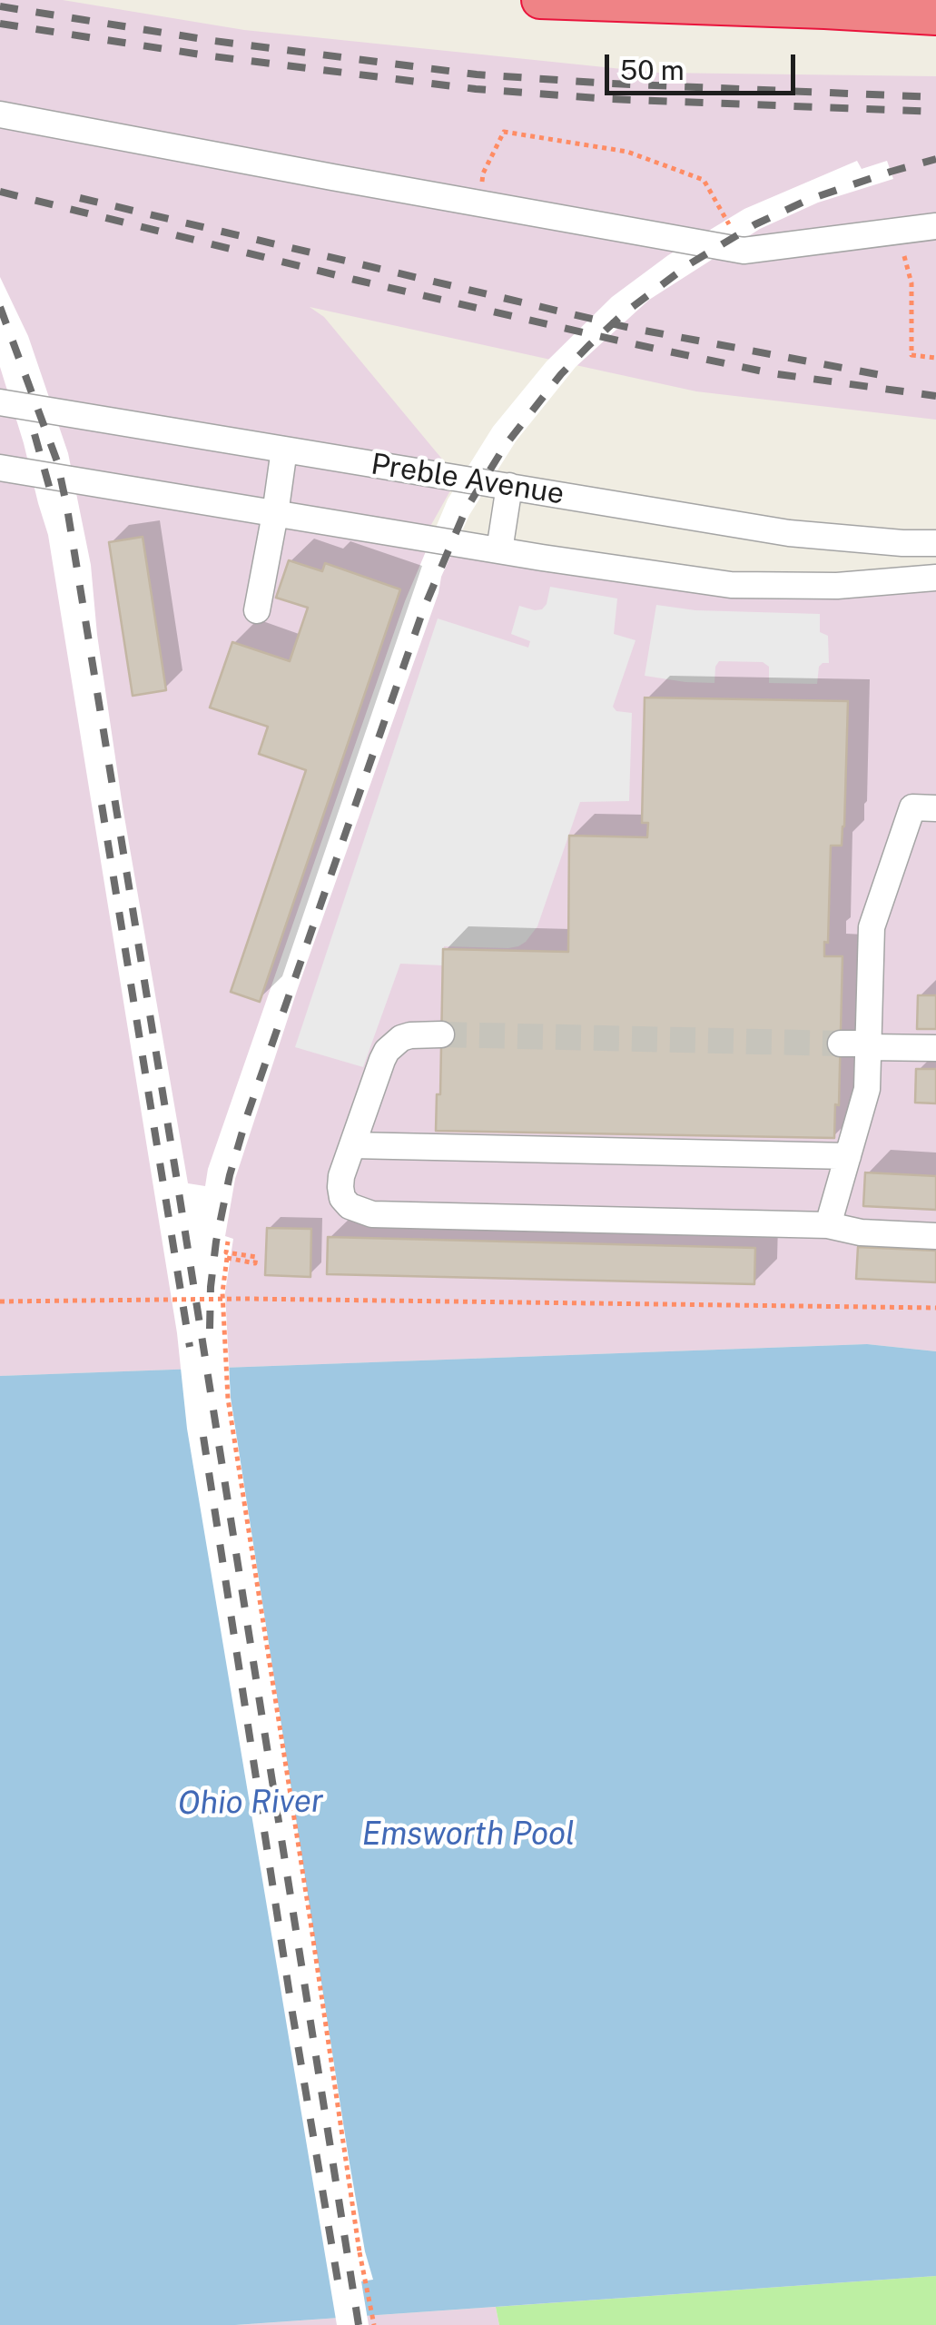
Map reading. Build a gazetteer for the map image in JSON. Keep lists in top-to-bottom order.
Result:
{
  "streets": {
    "street": ["Preble Avenue"]
  },
  "water": ["Ohio River", "Emsworth Pool"],
  "scale_bar": "50 m"
}
